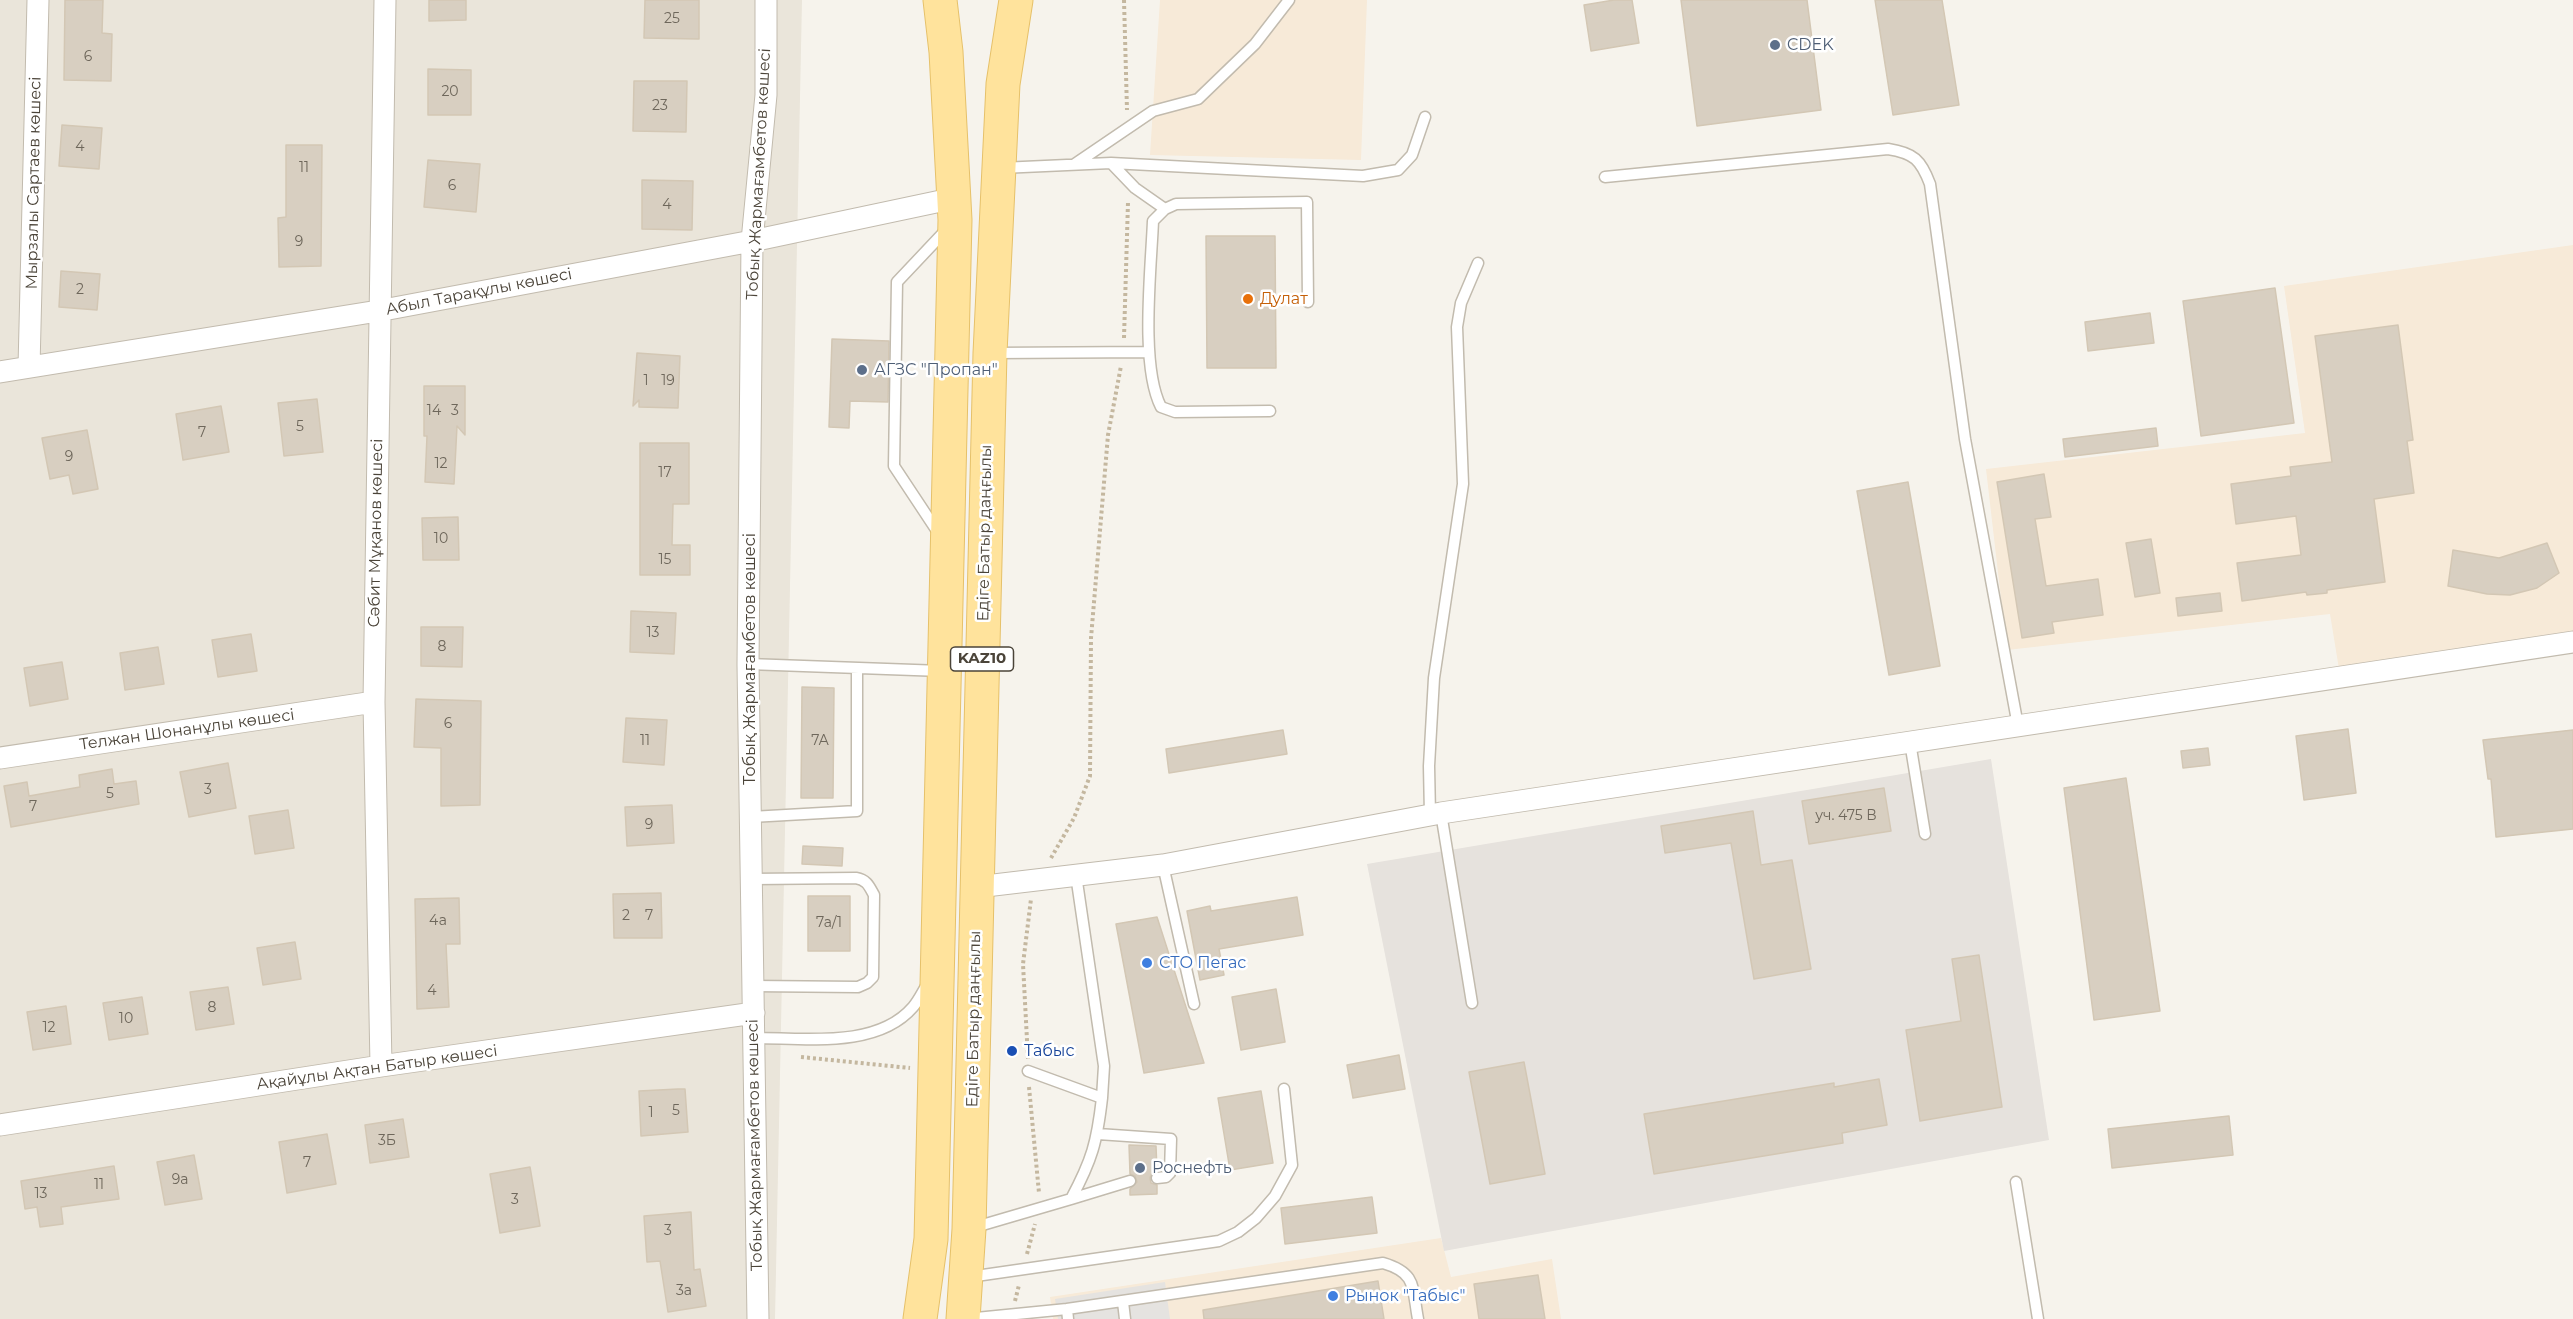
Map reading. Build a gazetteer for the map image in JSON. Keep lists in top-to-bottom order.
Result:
{
  "streets": {
    "main road": ["Едіге Батыр даңғылы", "KAZ10"],
    "street": [
      "Тобық Жармағамбетов көшесі",
      "Мырзалы Сартаев көшесі",
      "Абыл Тарақұлы көшесі",
      "Сәбит Мұқанов көшесі",
      "Телжан Шонанұлы көшесі",
      "Ақайұлы Ақтан Батыр көшесі"
    ]
  },
  "crossings": [
    ["Тобық Жармағамбетов көшесі", "Абыл Тарақұлы көшесі"],
    ["Тобық Жармағамбетов көшесі", "Ақайұлы Ақтан Батыр көшесі"],
    ["Мырзалы Сартаев көшесі", "Абыл Тарақұлы көшесі"],
    ["Абыл Тарақұлы көшесі", "Сәбит Мұқанов көшесі"],
    ["Абыл Тарақұлы көшесі", "KAZ10"],
    ["Сәбит Мұқанов көшесі", "Телжан Шонанұлы көшесі"],
    ["Сәбит Мұқанов көшесі", "Ақайұлы Ақтан Батыр көшесі"]
  ],
  "places": [
    "CDEK",
    "Дулат",
    "АГЗС \"Пропан\"",
    "СТО Пегас",
    "Табыс",
    "Роснефть",
    "Рынок \"Табыс\""
  ],
  "house_numbers": [
    "25",
    "6",
    "20",
    "23",
    "4",
    "11",
    "6",
    "4",
    "9",
    "2",
    "1",
    "19",
    "14",
    "3",
    "5",
    "7",
    "9",
    "12",
    "17",
    "10",
    "15",
    "13",
    "8",
    "6",
    "11",
    "7А",
    "3",
    "5",
    "7",
    "уч. 475 В",
    "9",
    "2",
    "7",
    "4а",
    "7а/1",
    "4",
    "8",
    "10",
    "12",
    "5",
    "1",
    "3Б",
    "7",
    "9а",
    "11",
    "13",
    "3",
    "3",
    "3а"
  ]
}
